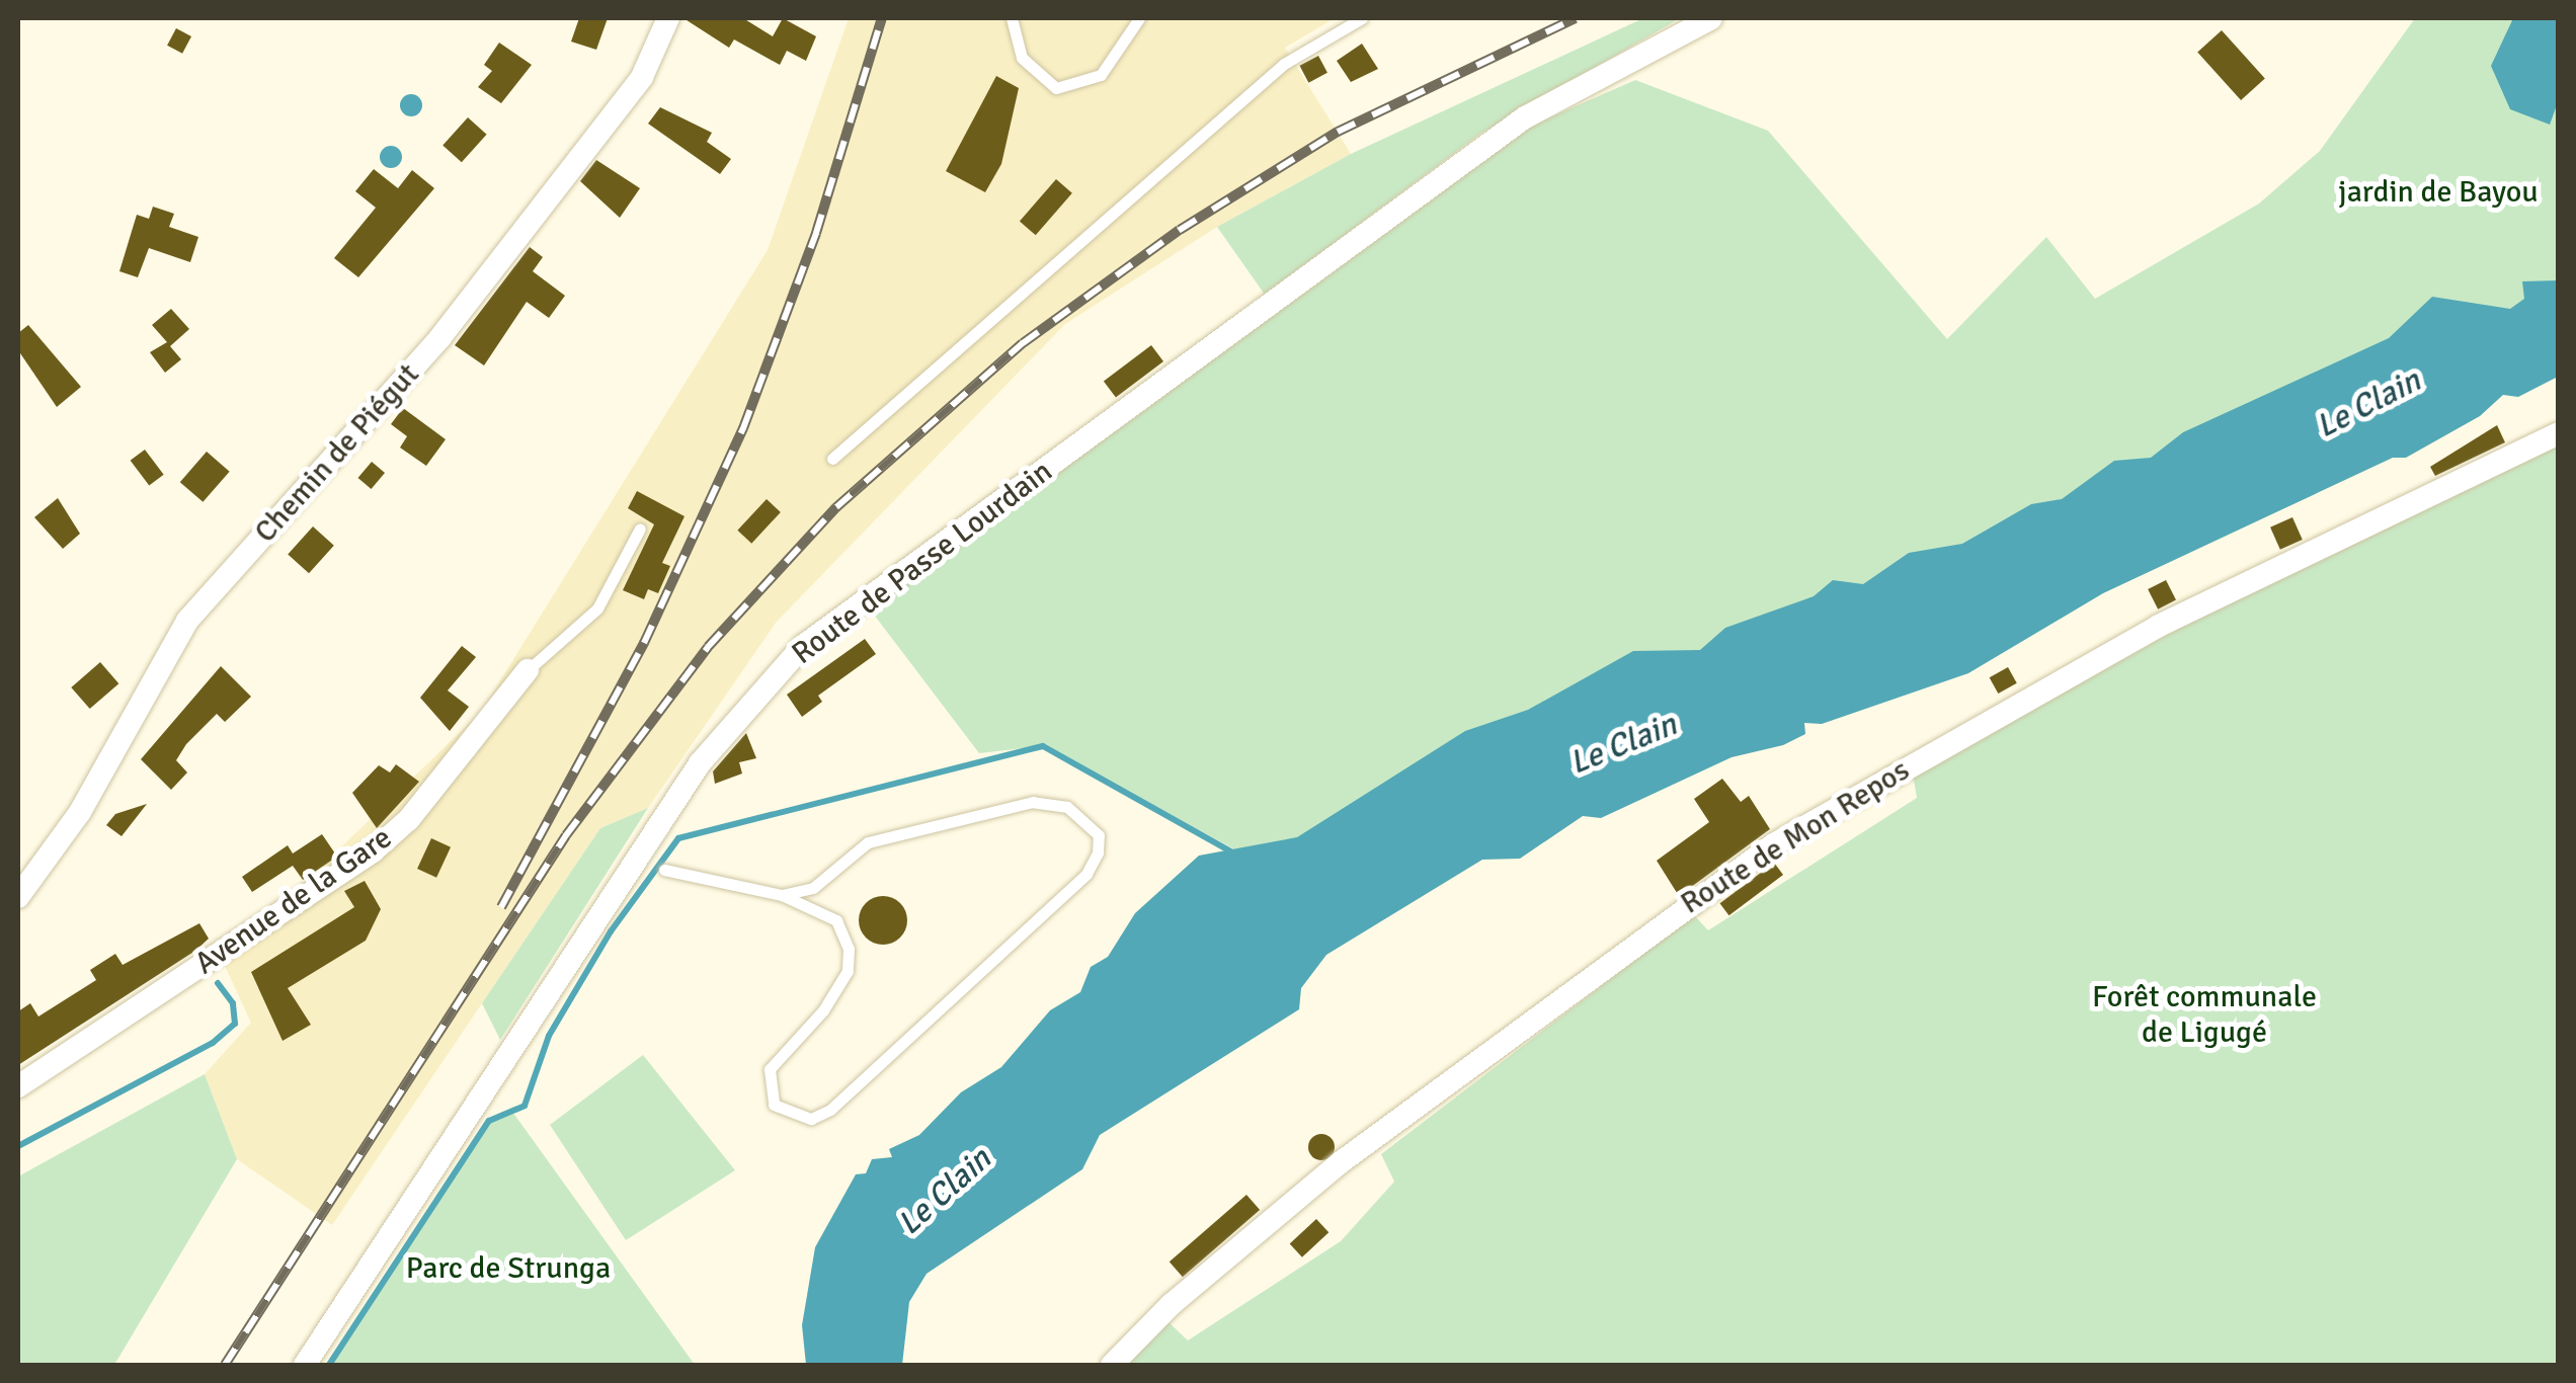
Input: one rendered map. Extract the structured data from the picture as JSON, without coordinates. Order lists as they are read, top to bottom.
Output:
{
  "streets": {
    "street": [
      "Chemin de Piégut",
      "Route de Passe Lourdain",
      "Route de Mon Repos",
      "Avenue de la Gare"
    ]
  },
  "water": ["Le Clain"],
  "parks": ["jardin de Bayou", "Forêt communale de Ligugé", "Parc de Strunga"]
}
